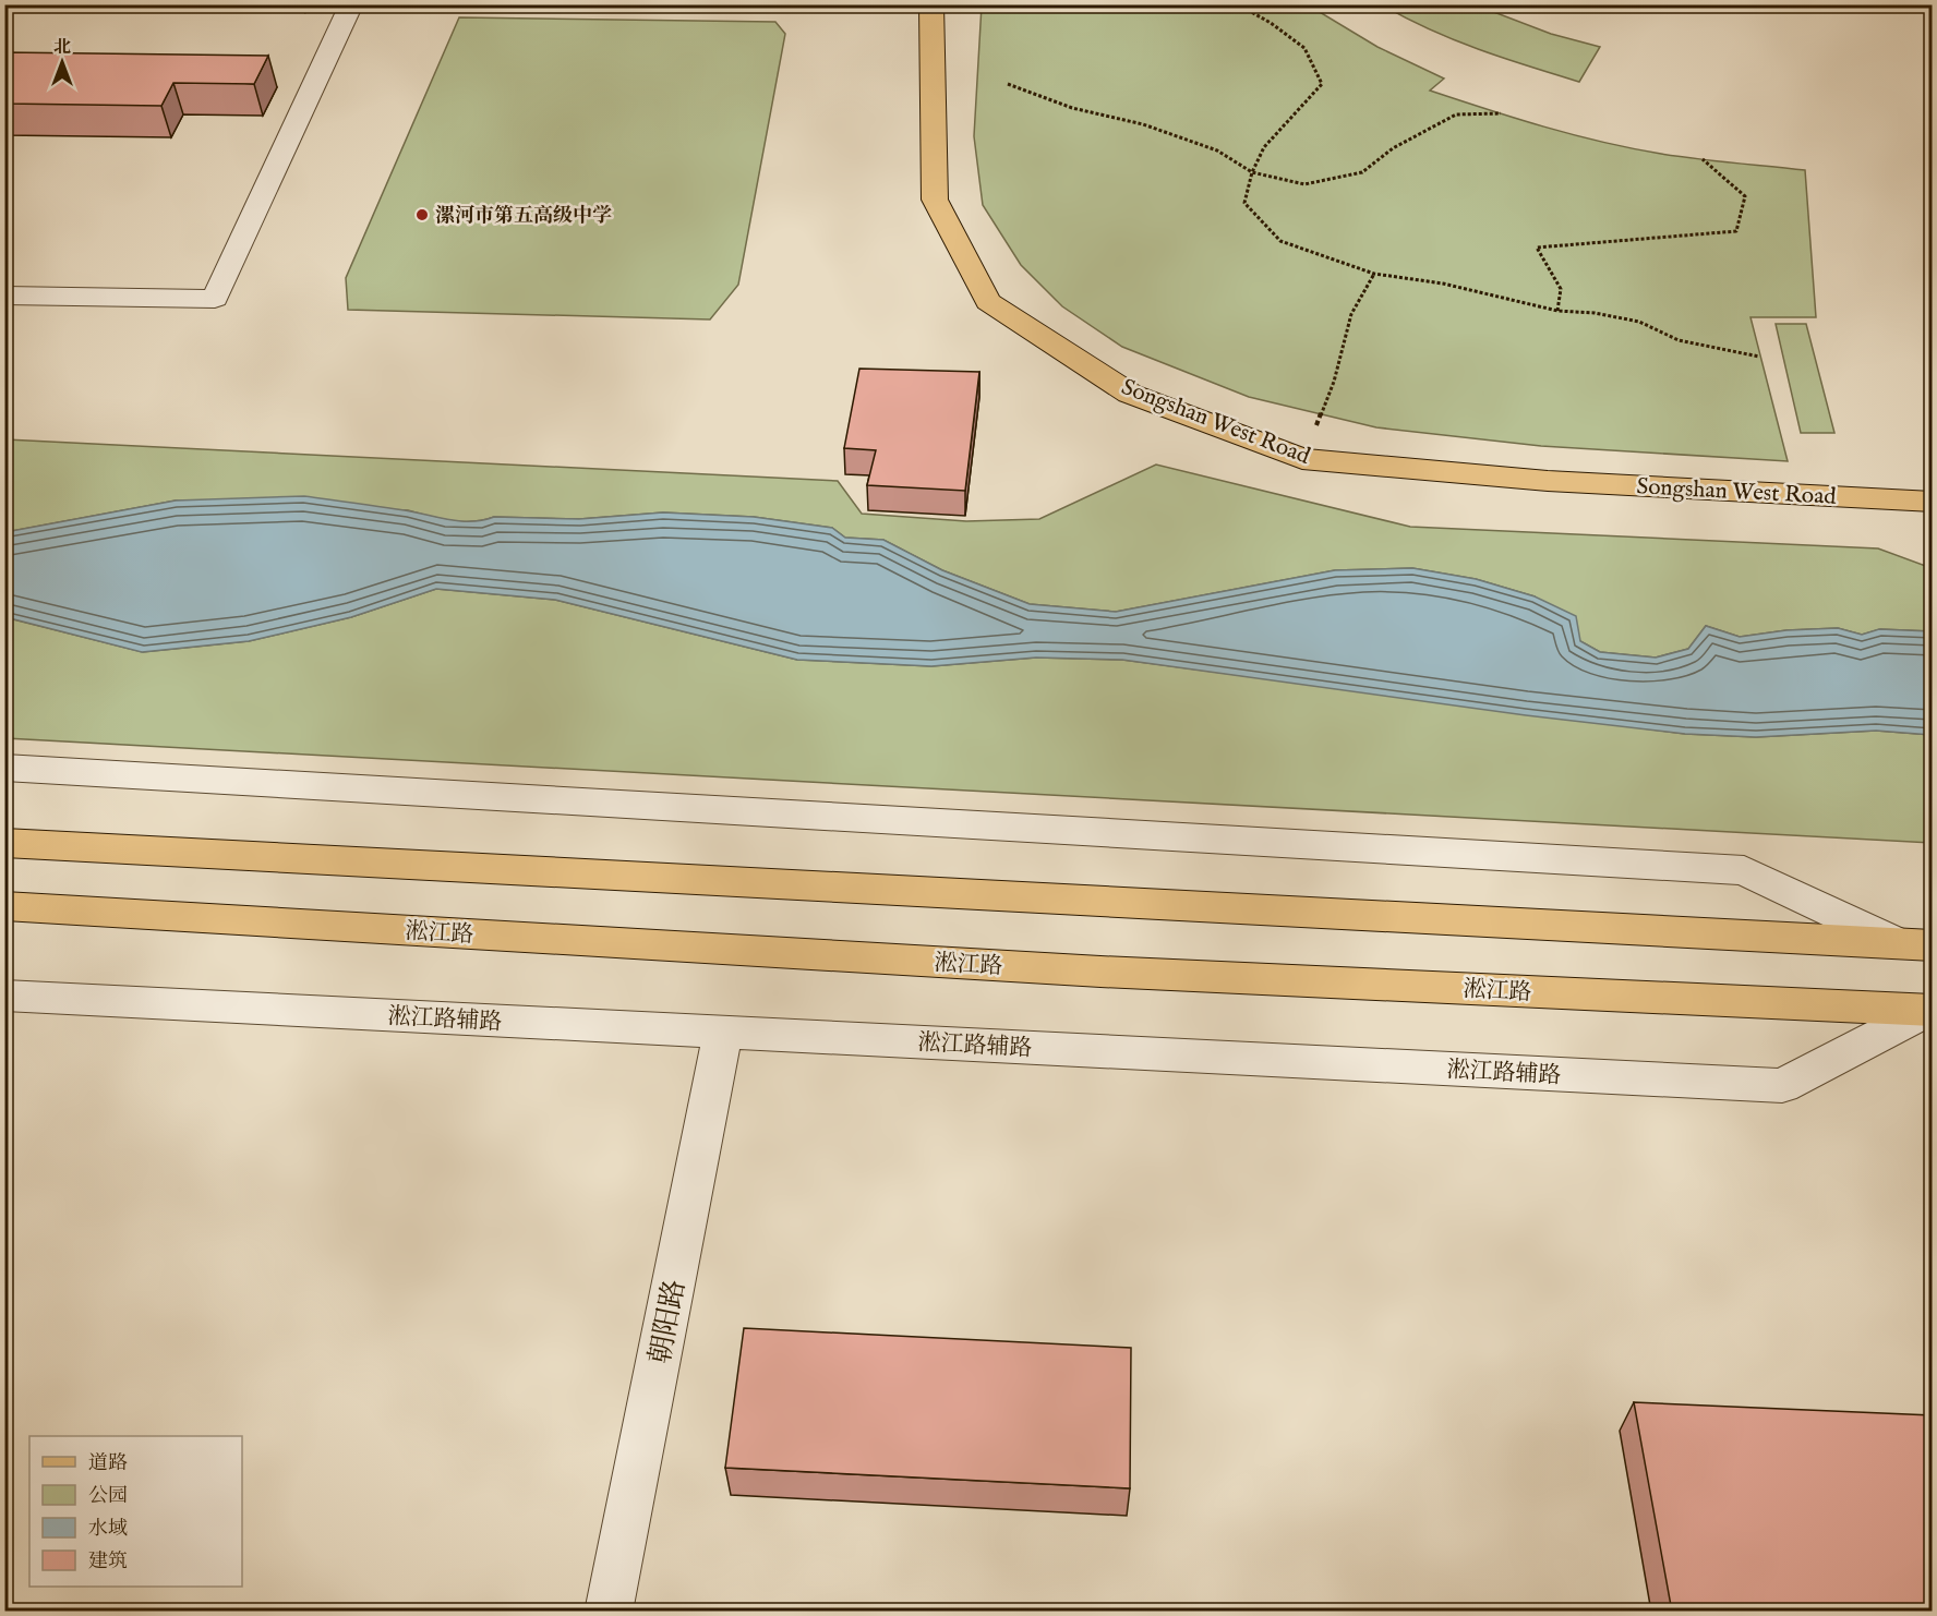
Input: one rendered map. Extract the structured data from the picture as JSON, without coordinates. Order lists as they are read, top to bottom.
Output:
{
  "streets": {
    "main road": ["Songshan West Road", "淞江路"],
    "street": ["淞江路辅路", "朝阳路"]
  },
  "crossings": [
    ["淞江路", "淞江路辅路"],
    ["淞江路辅路", "朝阳路"]
  ],
  "places": ["漯河市第五高级中学"],
  "legend": [
    "道路",
    "公园",
    "水域",
    "建筑"
  ],
  "north": "top"
}
